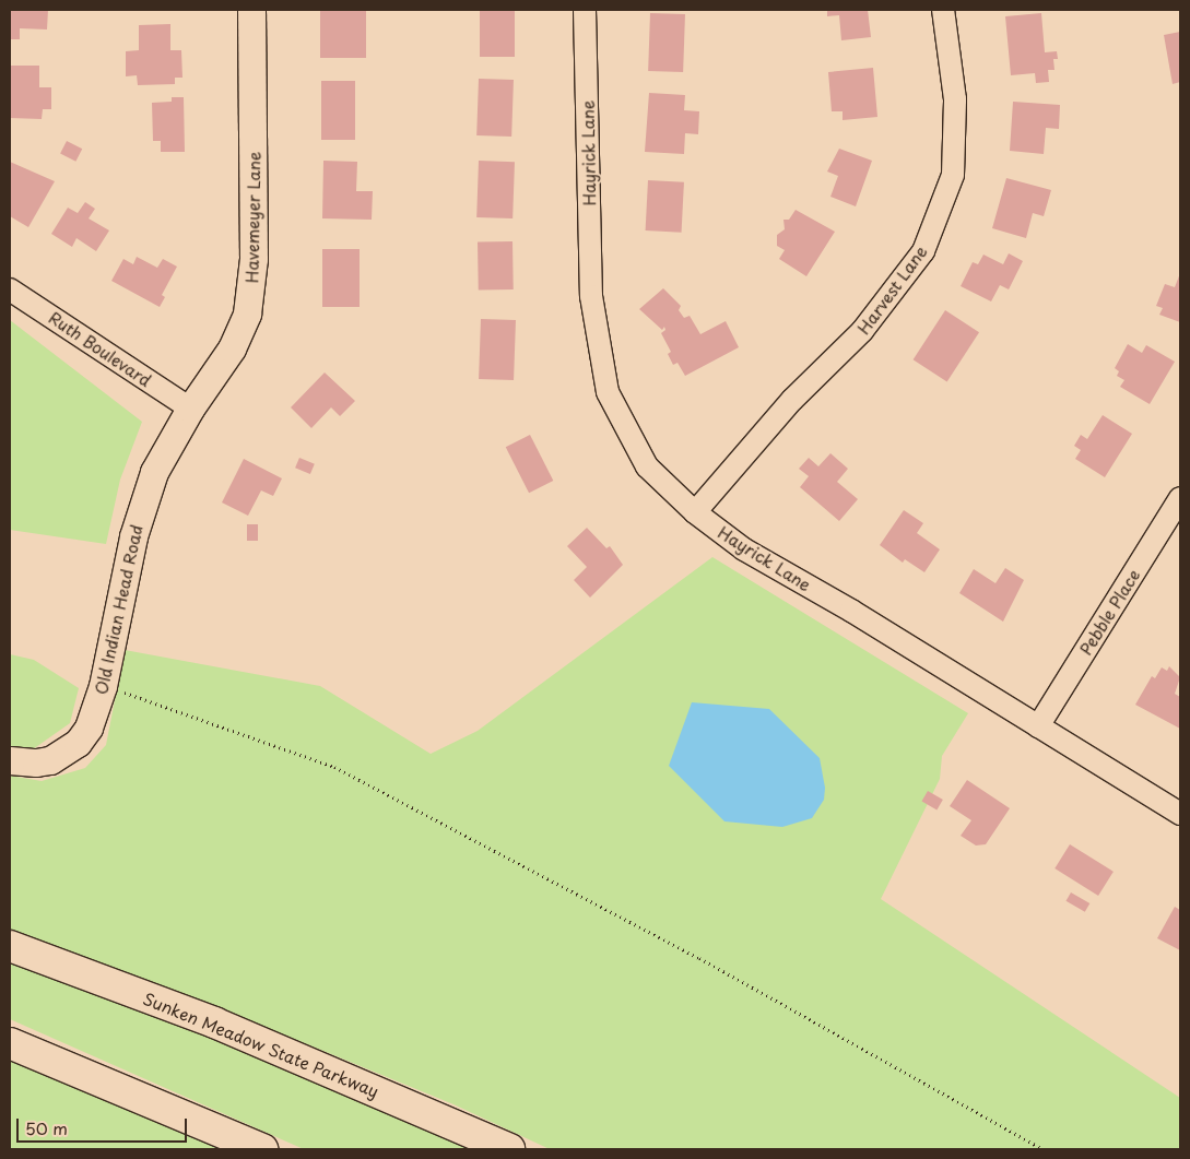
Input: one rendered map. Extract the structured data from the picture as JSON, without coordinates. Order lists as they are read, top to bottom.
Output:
{
  "streets": {
    "highway": ["Sunken Meadow State Parkway"],
    "street": [
      "Hayrick Lane",
      "Havemeyer Lane",
      "Harvest Lane",
      "Ruth Boulevard",
      "Old Indian Head Road",
      "Pebble Place"
    ]
  },
  "crossings": [
    ["Hayrick Lane", "Harvest Lane"],
    ["Hayrick Lane", "Pebble Place"],
    ["Havemeyer Lane", "Ruth Boulevard"],
    ["Havemeyer Lane", "Old Indian Head Road"],
    ["Ruth Boulevard", "Old Indian Head Road"]
  ],
  "scale_bar": "50 m"
}
